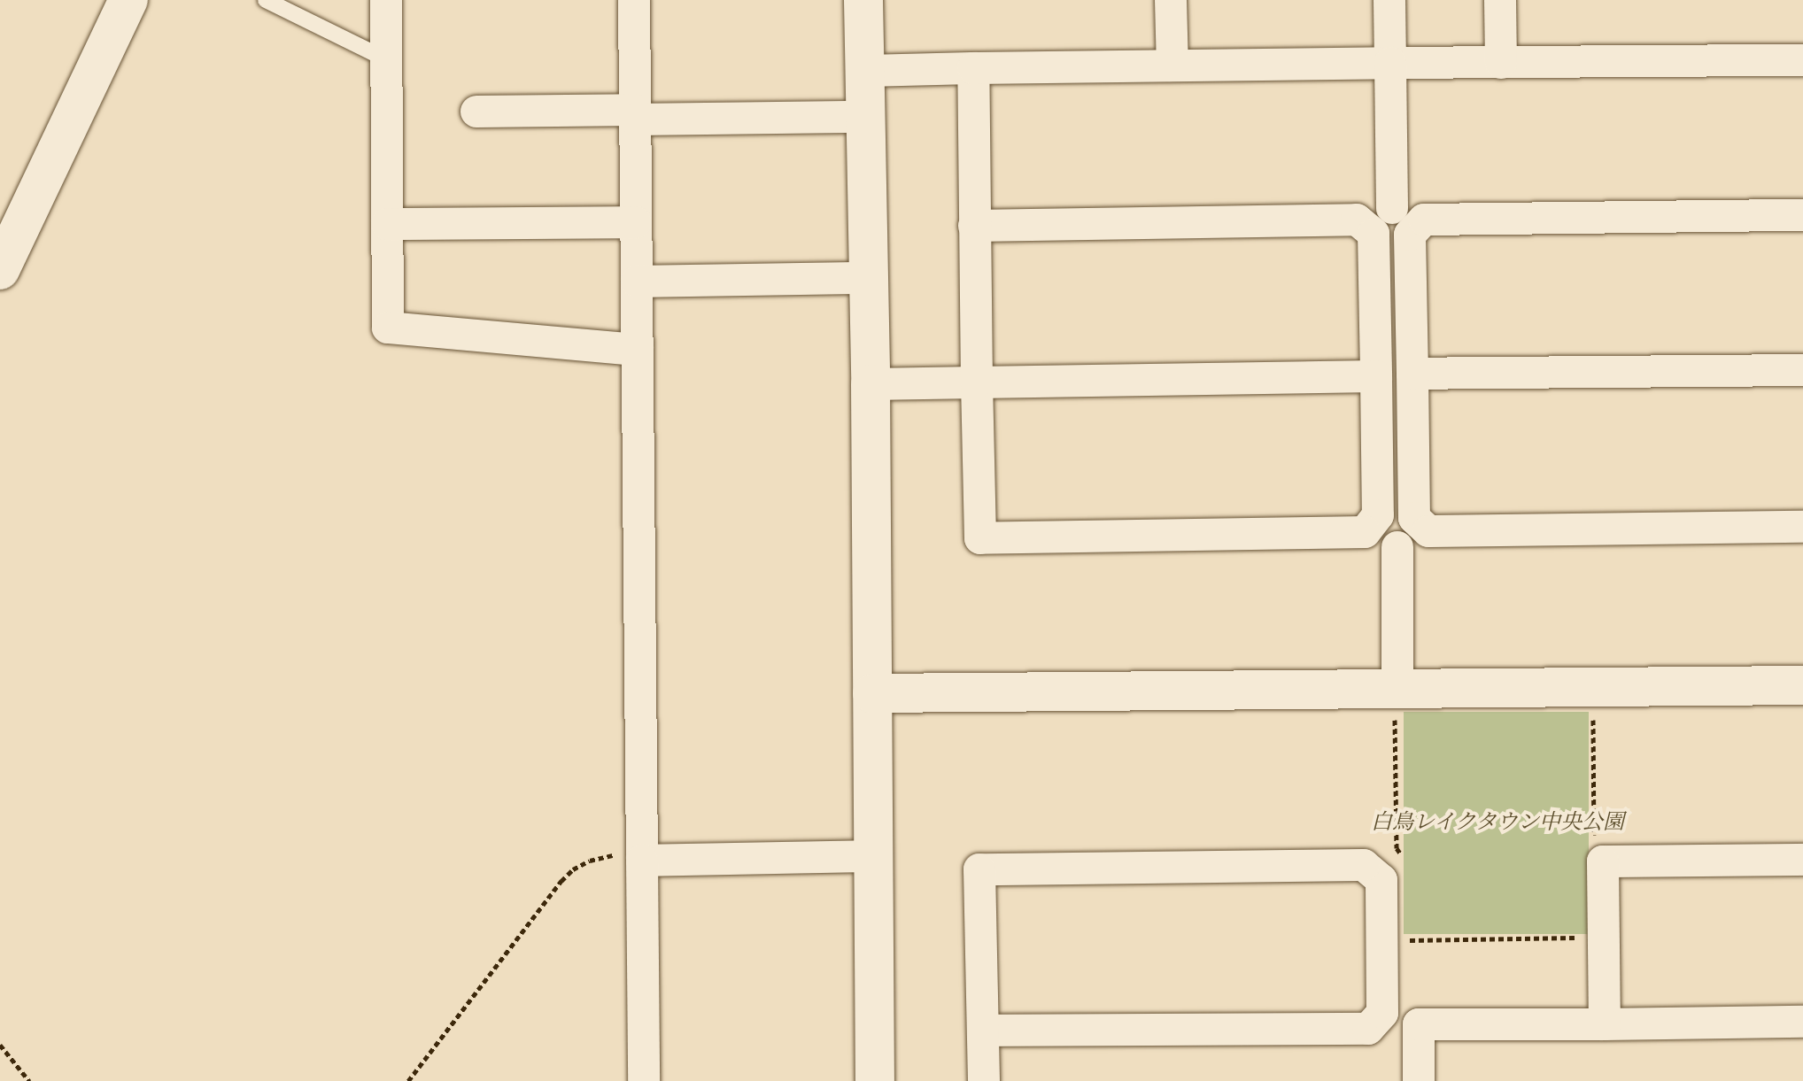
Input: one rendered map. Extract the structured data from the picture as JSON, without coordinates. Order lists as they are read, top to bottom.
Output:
{
  "parks": ["白鳥レイクタウン中央公園"]
}
